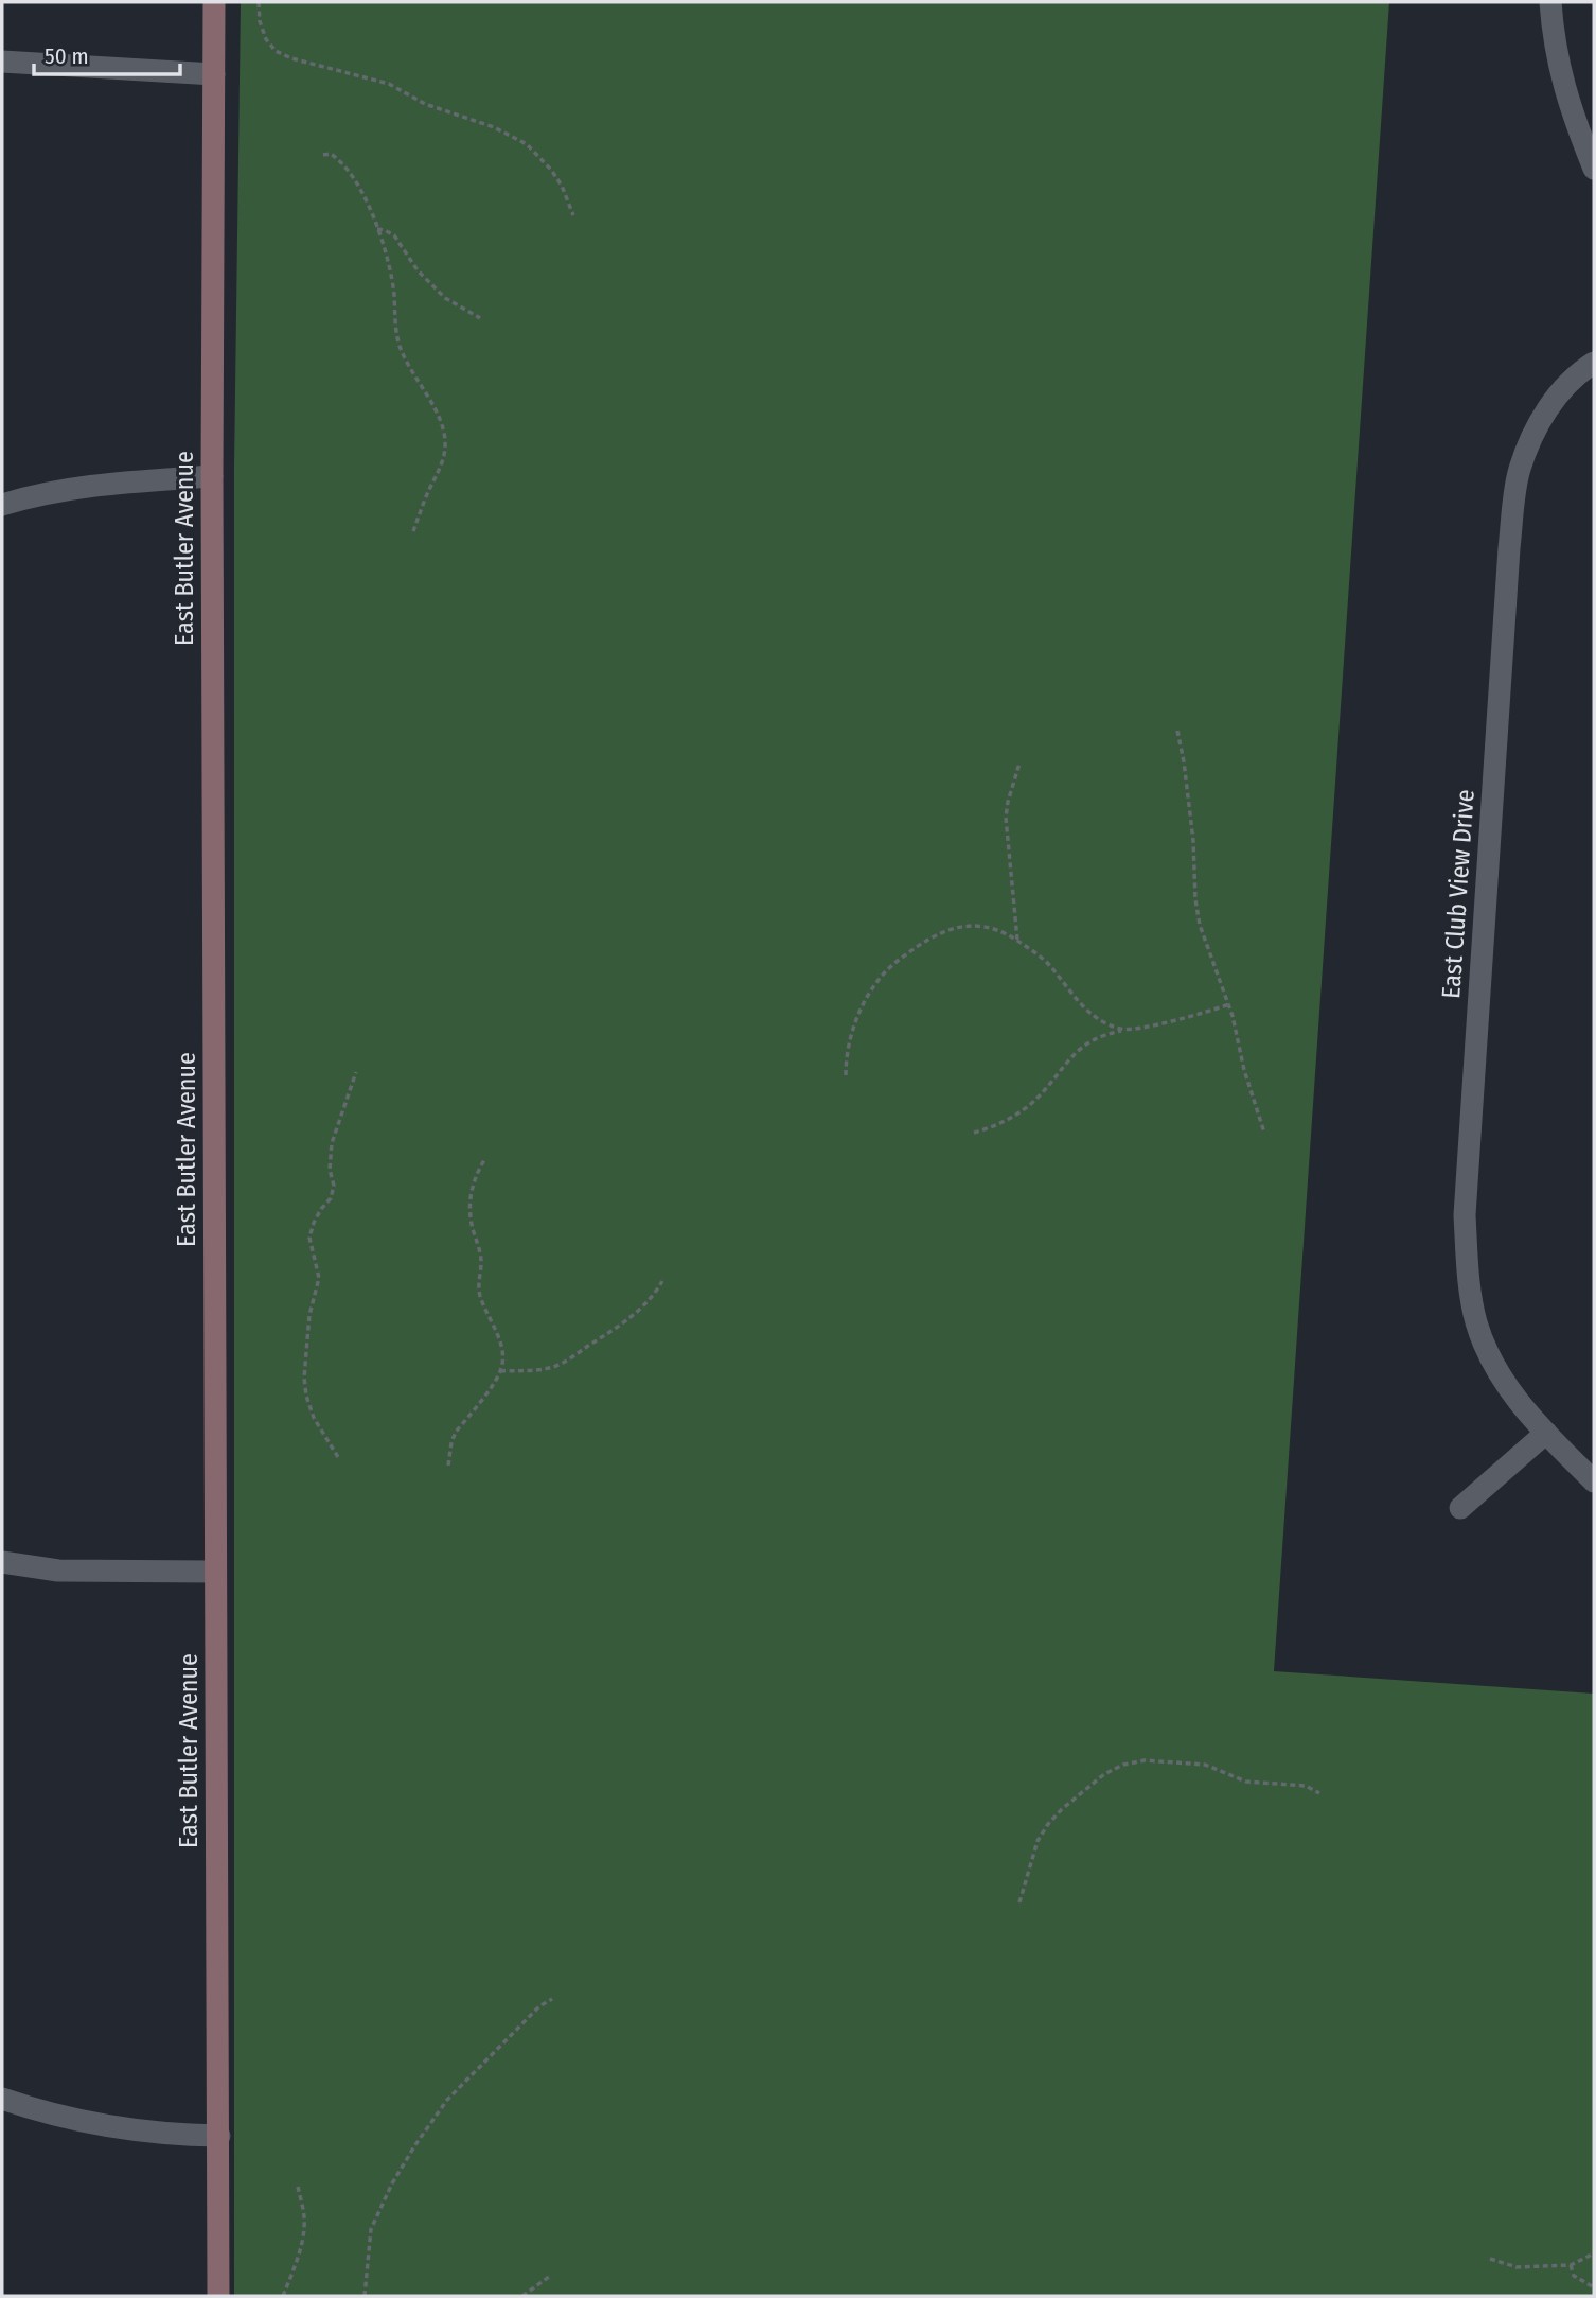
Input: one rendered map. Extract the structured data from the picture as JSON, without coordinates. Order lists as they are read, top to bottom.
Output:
{
  "streets": {
    "street": ["East Butler Avenue", "East Club View Drive"]
  },
  "scale_bar": "50 m"
}
